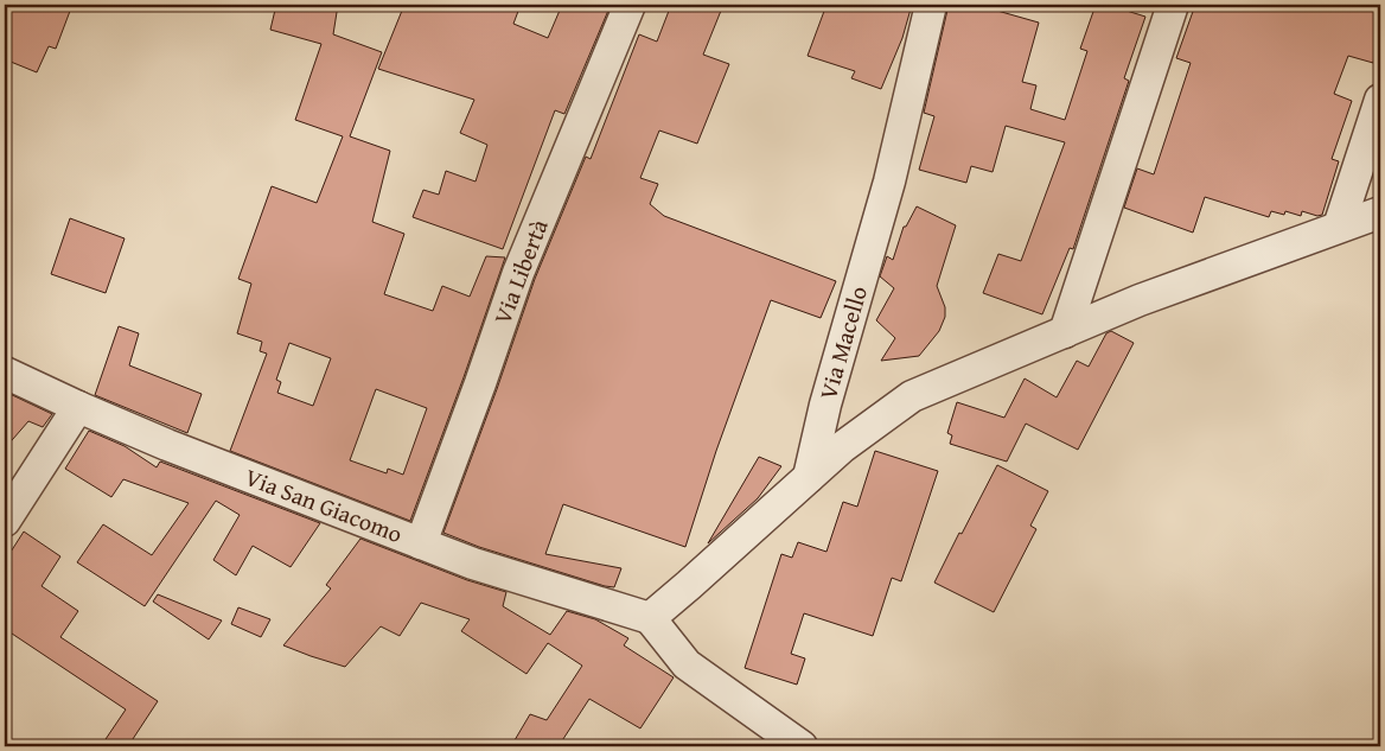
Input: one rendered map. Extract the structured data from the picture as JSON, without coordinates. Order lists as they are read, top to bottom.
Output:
{
  "streets": {
    "street": ["Via Libertà", "Via Macello", "Via San Giacomo"]
  },
  "crossings": [
    ["Via Libertà", "Via San Giacomo"]
  ]
}
